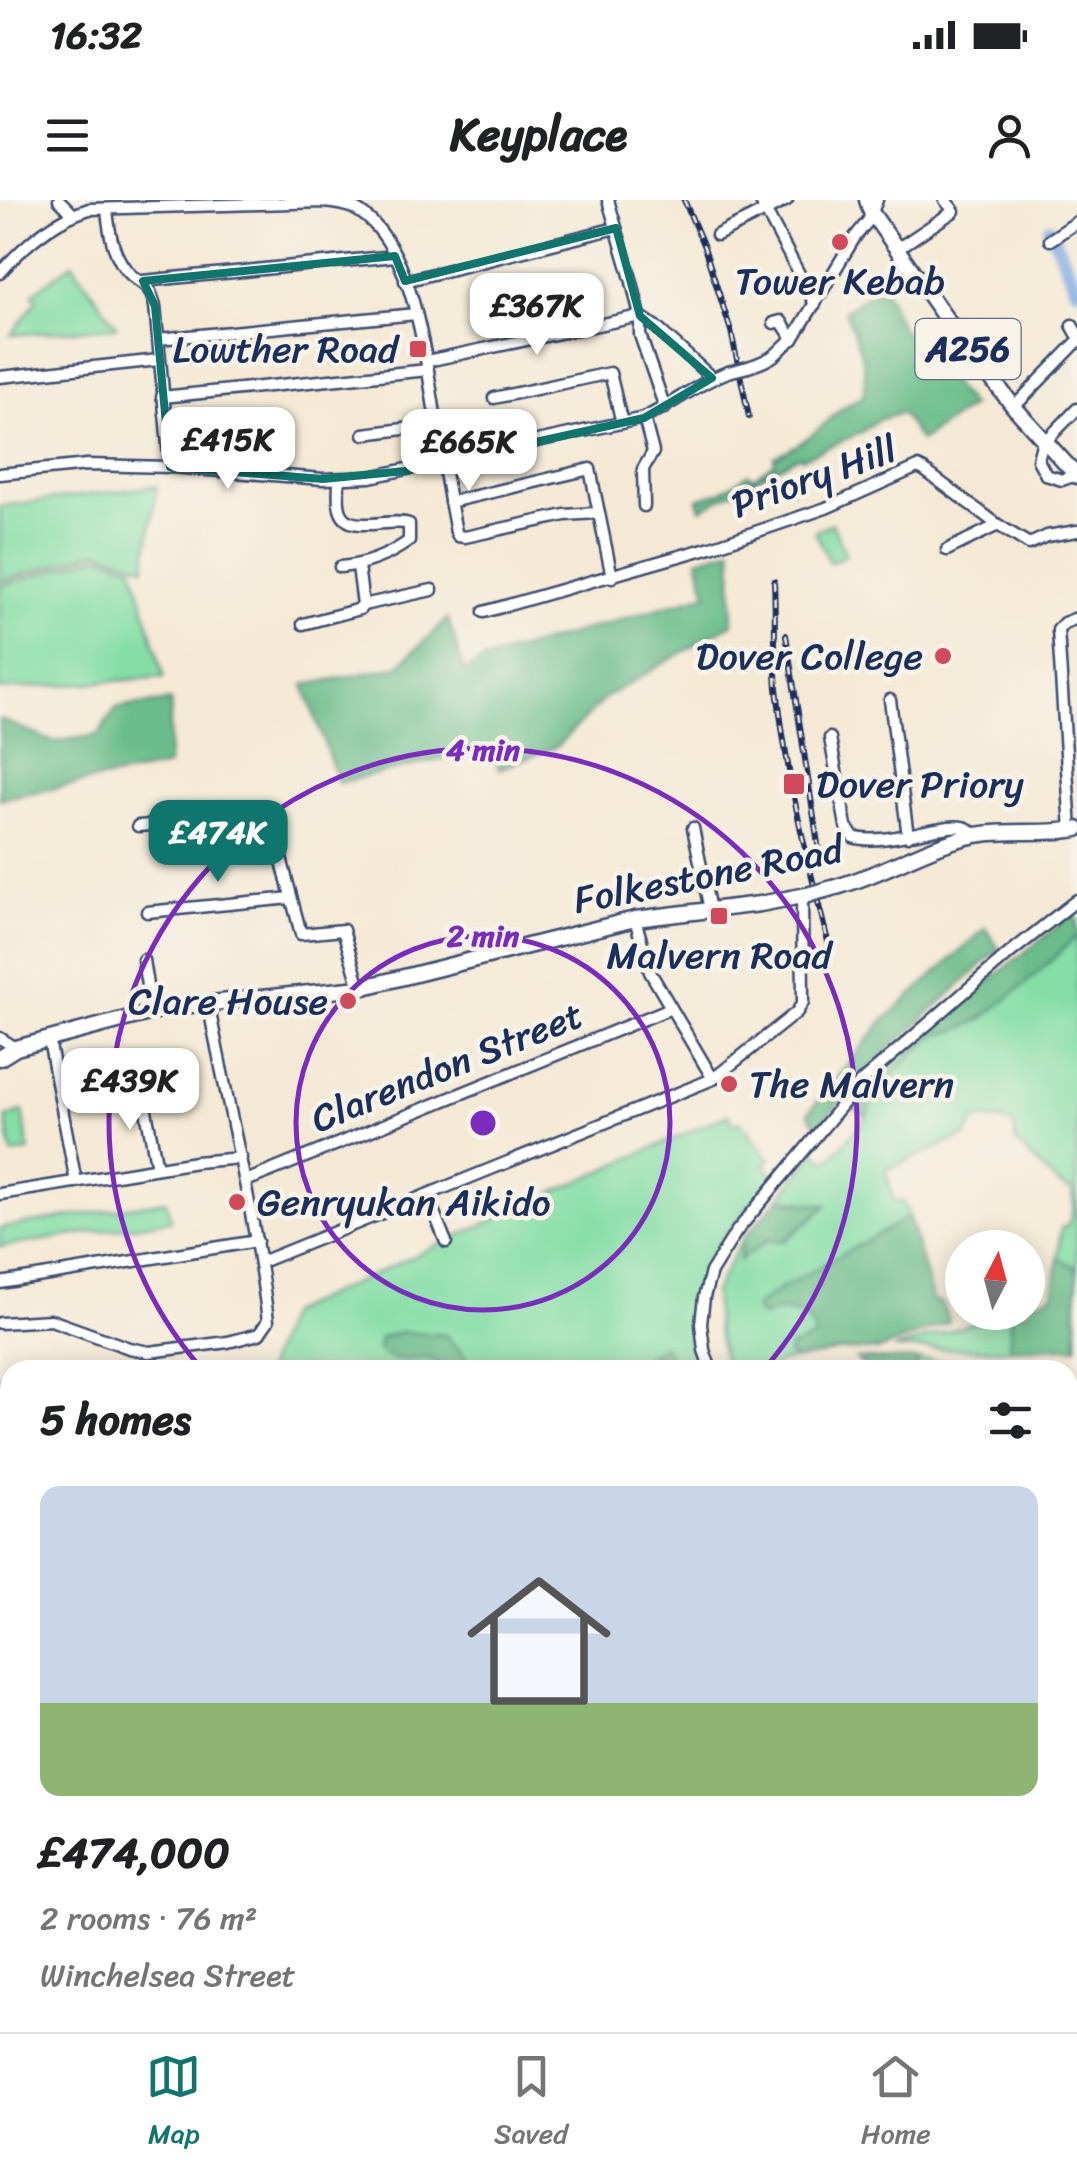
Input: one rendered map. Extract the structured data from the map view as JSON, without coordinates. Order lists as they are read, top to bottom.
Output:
{
  "streets": {
    "main road": ["A256", "Folkestone Road"],
    "street": ["Priory Hill", "Clarendon Street"]
  },
  "places": {
    "other": [
      "Tower Kebab",
      "Dover College",
      "Clare House",
      "The Malvern",
      "Genryukan Aikido"
    ],
    "transit": ["Lowther Road", "Dover Priory", "Malvern Road"]
  },
  "north": "top",
  "page": {
    "status": "16:32",
    "header": "Keyplace",
    "price": [
      "£367K",
      "£415K",
      "£665K",
      "£474K",
      "£439K"
    ],
    "heading": "5 homes",
    "list": [
      {
        "name": "£474,000",
        "note": "2 rooms · 76 m² · Winchelsea Street"
      }
    ],
    "tabs": ["Map", "Saved", "Home"]
  },
  "rings": ["4 min", "2 min"]
}
